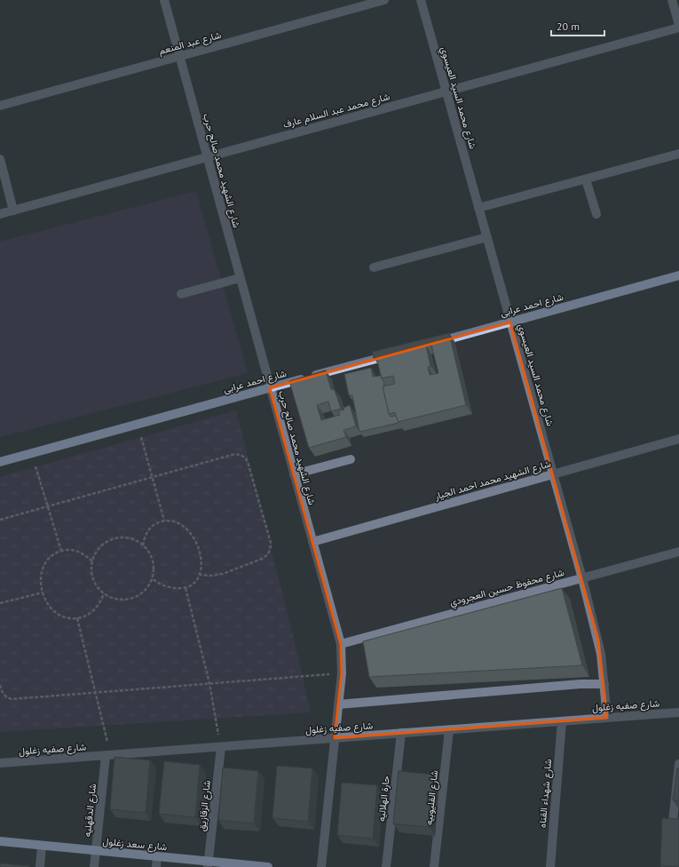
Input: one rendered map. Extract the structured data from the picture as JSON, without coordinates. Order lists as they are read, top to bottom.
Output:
{
  "streets": {
    "main road": ["شارع احمد عرابى", "شارع سعد زغلول"],
    "street": [
      "شارع عبد المنعم",
      "شارع محمد السيد العيسوي",
      "شارع محمد عبد السلام عارف",
      "شارع الشهيد محمد صالح حرب",
      "شارع الشهيد محمد احمد الجيار",
      "شارع محفوظ حسين العجرودي",
      "شارع صفيه زغلول",
      "شارع شهداء القناه",
      "شارع القليوبيه",
      "حارة الهلاليه",
      "شارع الزقازيق",
      "شارع الدقهليه"
    ]
  },
  "crossings": [
    ["شارع عبد المنعم", "شارع الشهيد محمد صالح حرب"],
    ["شارع محمد السيد العيسوي", "شارع محمد عبد السلام عارف"],
    ["شارع محمد السيد العيسوي", "شارع احمد عرابى"],
    ["شارع محمد السيد العيسوي", "شارع الشهيد محمد احمد الجيار"],
    ["شارع محمد السيد العيسوي", "شارع محفوظ حسين العجرودي"],
    ["شارع محمد السيد العيسوي", "شارع صفيه زغلول"],
    ["شارع محمد عبد السلام عارف", "شارع الشهيد محمد صالح حرب"],
    ["شارع الشهيد محمد صالح حرب", "شارع احمد عرابى"],
    ["شارع الشهيد محمد صالح حرب", "شارع الشهيد محمد احمد الجيار"],
    ["شارع الشهيد محمد صالح حرب", "شارع محفوظ حسين العجرودي"],
    ["شارع الشهيد محمد صالح حرب", "شارع صفيه زغلول"],
    ["شارع صفيه زغلول", "شارع شهداء القناه"],
    ["شارع صفيه زغلول", "شارع القليوبيه"],
    ["شارع صفيه زغلول", "حارة الهلاليه"],
    ["شارع صفيه زغلول", "شارع الزقازيق"],
    ["شارع صفيه زغلول", "شارع الدقهليه"],
    ["شارع الزقازيق", "شارع سعد زغلول"],
    ["شارع الدقهليه", "شارع سعد زغلول"]
  ],
  "scale_bar": "20 m"
}
